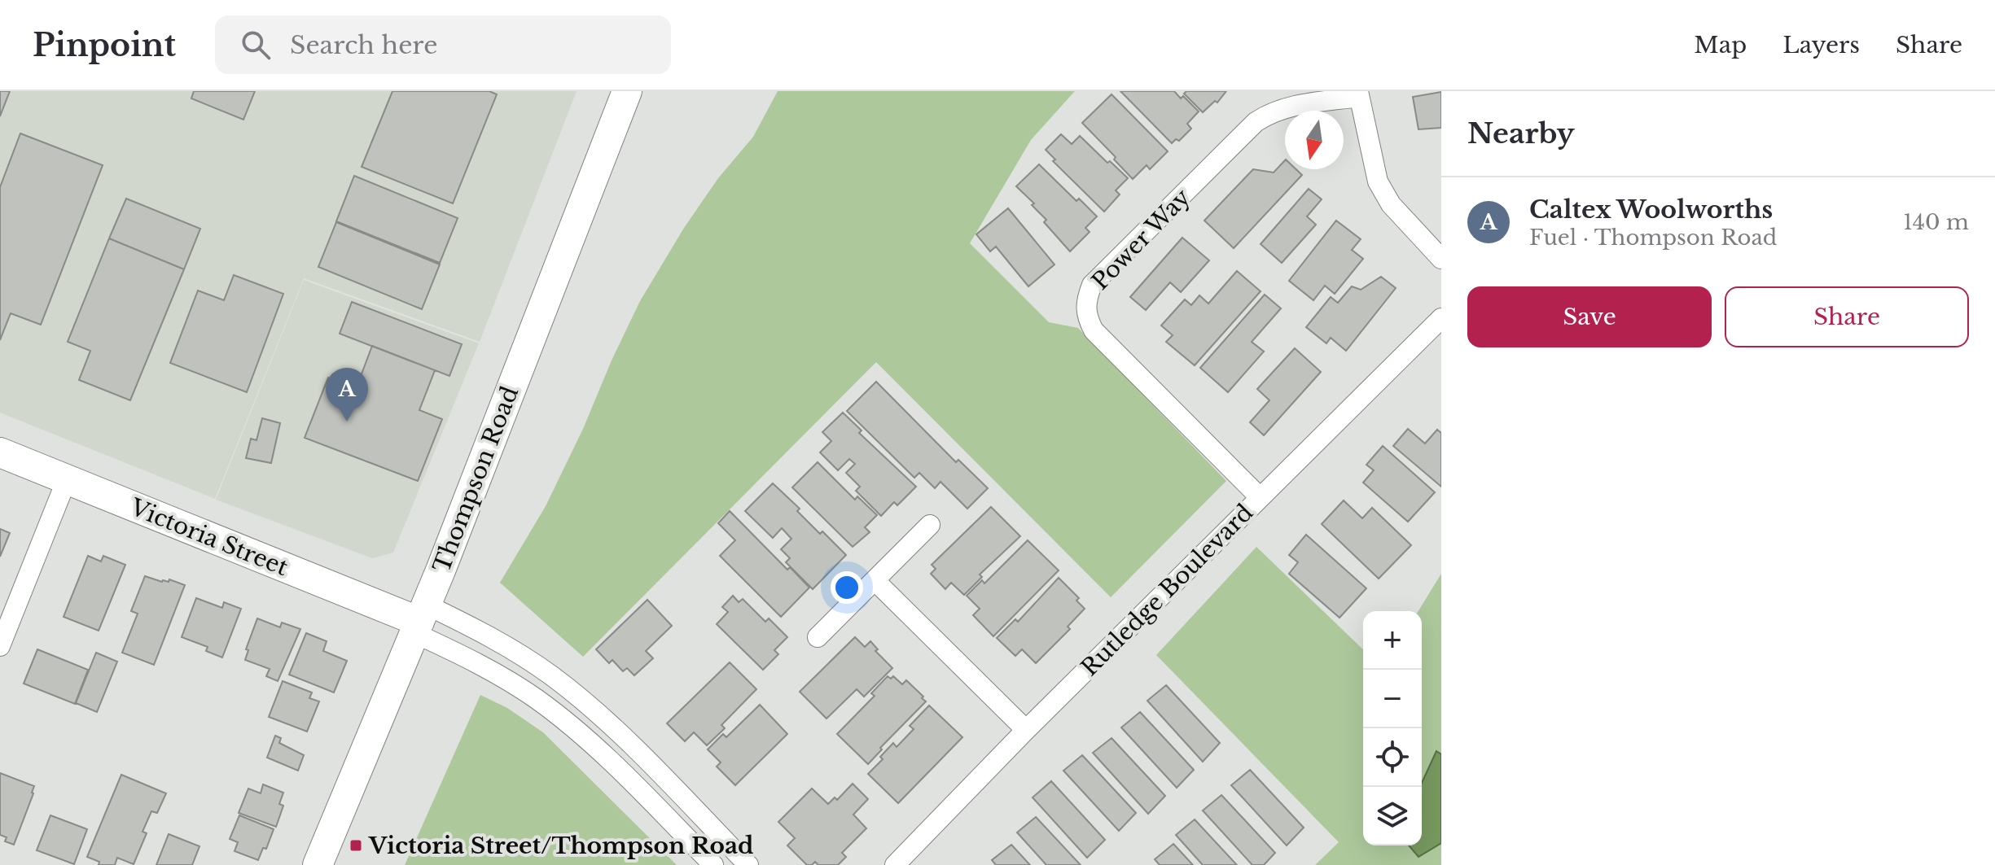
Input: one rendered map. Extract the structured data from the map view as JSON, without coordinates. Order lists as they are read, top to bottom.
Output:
{
  "streets": {
    "main road": ["Thompson Road", "Victoria Street"],
    "street": ["Power Way", "Rutledge Boulevard"]
  },
  "crossings": [
    ["Power Way", "Rutledge Boulevard"],
    ["Thompson Road", "Victoria Street"]
  ],
  "places": {
    "transit": ["Victoria Street/Thompson Road"]
  },
  "north": "bottom",
  "page": {
    "header": "Pinpoint",
    "search": "Search here",
    "nav": ["Map", "Layers", "Share"],
    "heading": "Nearby",
    "list": [
      {
        "mark": "A",
        "name": "Caltex Woolworths",
        "note": "Fuel · Thompson Road",
        "value": "140 m"
      }
    ],
    "buttons": ["Save", "Share"],
    "pins": "A",
    "map_buttons": ["+", "−"]
  }
}
